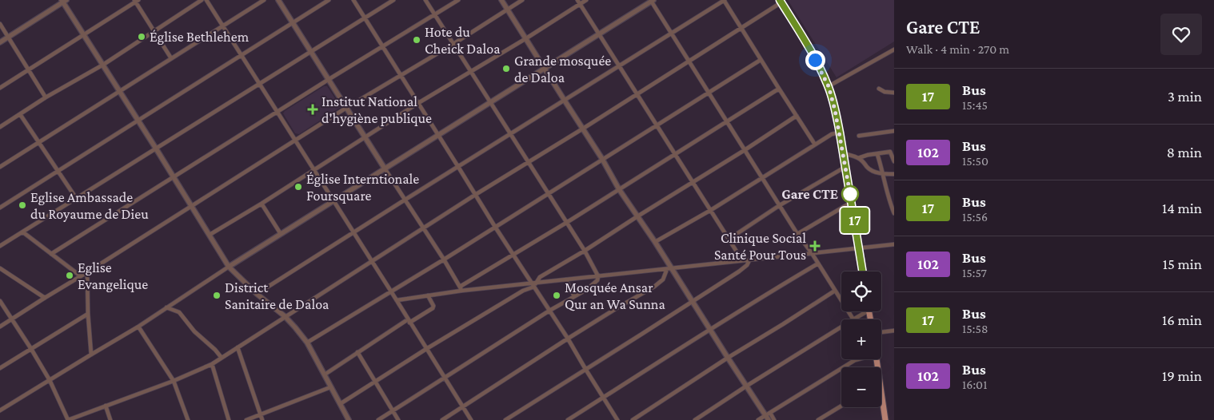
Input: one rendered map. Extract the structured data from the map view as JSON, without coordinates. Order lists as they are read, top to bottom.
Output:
{
  "places": {
    "other": [
      "Église Bethlehem",
      "Hote du Cheick Daloa",
      "Grande mosquée de Daloa",
      "Église Interntionale Foursquare",
      "Gare CTE",
      "Eglise Ambassade du Royaume de Dieu",
      "Eglise Evangelique",
      "District Sanitaire de Daloa",
      "Mosquée Ansar Qur an Wa Sunna"
    ],
    "health": ["Institut National d'hygiène publique", "Clinique Social Santé Pour Tous"]
  },
  "lines": ["bus line 17"],
  "page": {
    "on_map": "17",
    "heading": ["Gare CTE", "Walk · 4 min · 270 m"],
    "list": [
      {
        "mark": "17",
        "name": "Bus",
        "note": "15:45",
        "value": "3 min"
      },
      {
        "mark": "102",
        "name": "Bus",
        "note": "15:50",
        "value": "8 min"
      },
      {
        "mark": "17",
        "name": "Bus",
        "note": "15:56",
        "value": "14 min"
      },
      {
        "mark": "102",
        "name": "Bus",
        "note": "15:57",
        "value": "15 min"
      },
      {
        "mark": "17",
        "name": "Bus",
        "note": "15:58",
        "value": "16 min"
      },
      {
        "mark": "102",
        "name": "Bus",
        "note": "16:01",
        "value": "19 min"
      }
    ],
    "map_buttons": ["+", "−"]
  }
}
